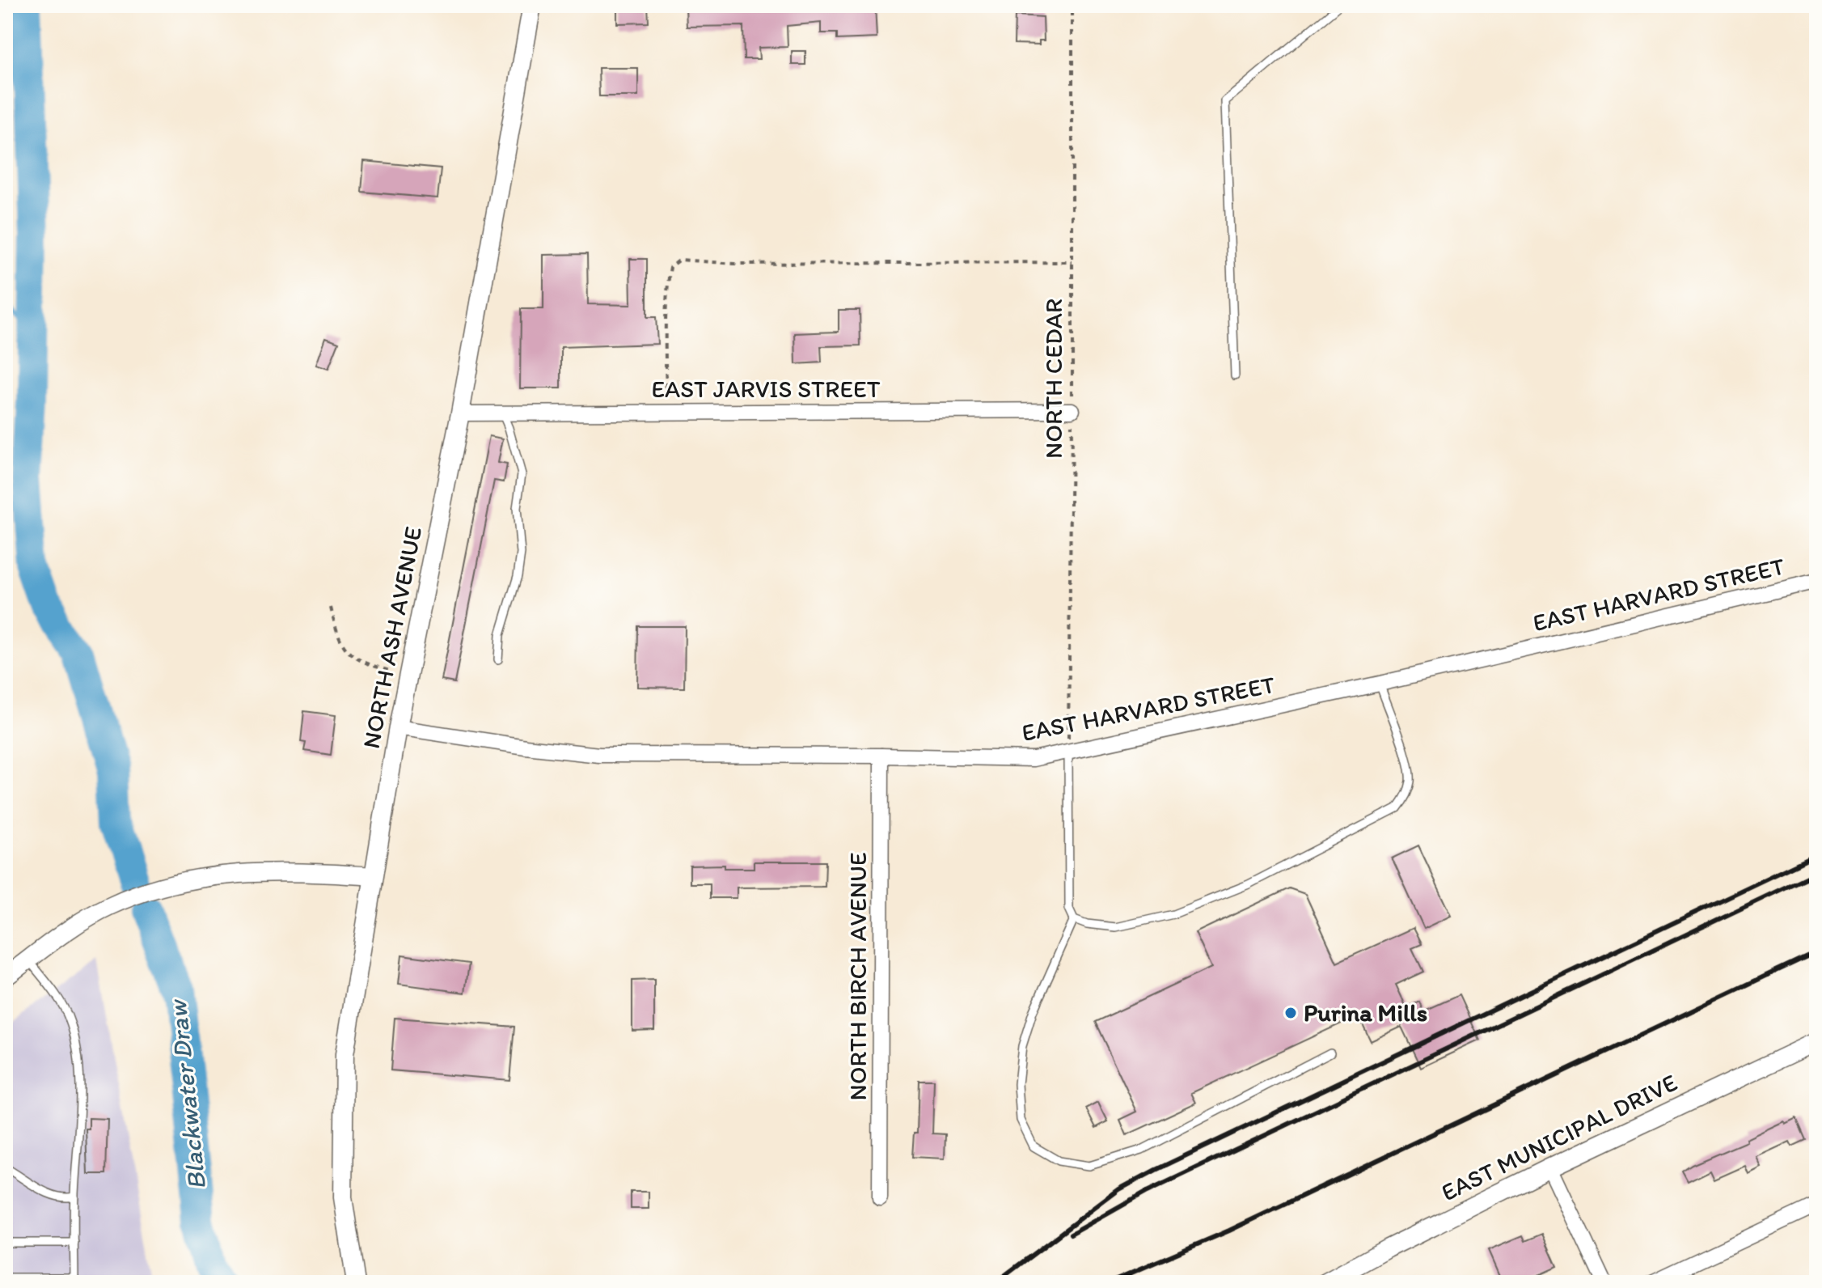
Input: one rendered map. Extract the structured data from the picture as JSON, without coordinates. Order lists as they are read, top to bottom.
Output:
{
  "streets": {
    "street": [
      "EAST JARVIS STREET",
      "EAST HARVARD STREET",
      "NORTH ASH AVENUE",
      "NORTH BIRCH AVENUE",
      "EAST MUNICIPAL DRIVE"
    ],
    "path": ["NORTH CEDAR"]
  },
  "crossings": [
    ["NORTH CEDAR", "EAST JARVIS STREET"],
    ["NORTH CEDAR", "EAST HARVARD STREET"],
    ["EAST JARVIS STREET", "NORTH ASH AVENUE"],
    ["EAST HARVARD STREET", "NORTH ASH AVENUE"],
    ["EAST HARVARD STREET", "NORTH BIRCH AVENUE"]
  ],
  "water": ["Blackwater Draw"],
  "places": ["Purina Mills"]
}
